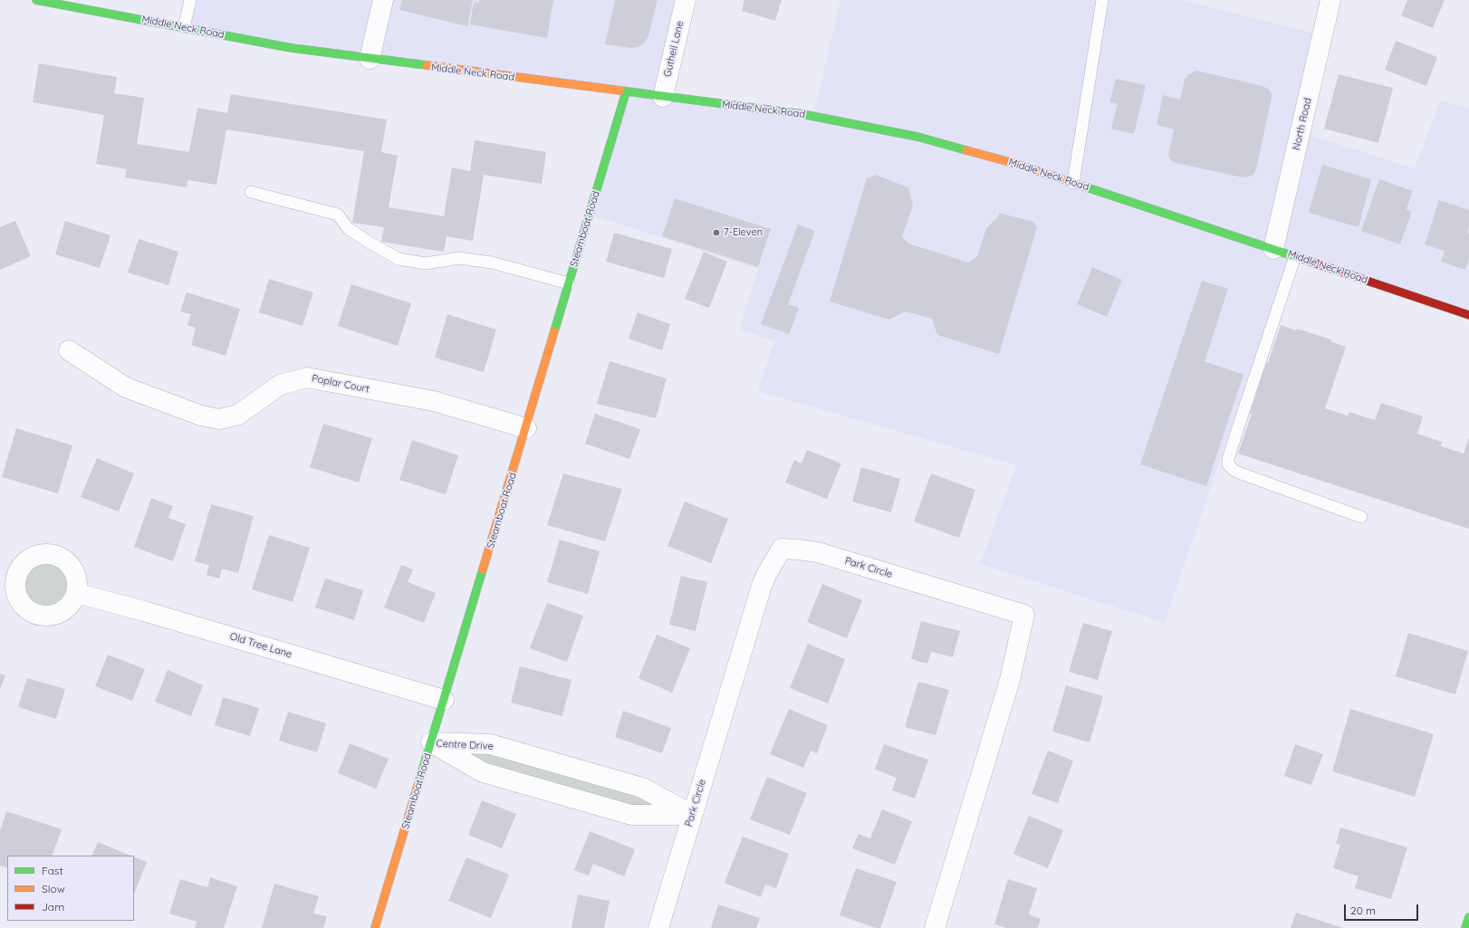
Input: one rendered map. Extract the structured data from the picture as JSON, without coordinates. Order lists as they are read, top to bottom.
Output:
{
  "streets": {
    "main road": ["Middle Neck Road", "Steamboat Road"],
    "street": [
      "Gutheil Lane",
      "North Road",
      "Poplar Court",
      "Park Circle",
      "Old Tree Lane",
      "Centre Drive"
    ]
  },
  "crossings": [
    ["Middle Neck Road", "Gutheil Lane"],
    ["Middle Neck Road", "North Road"],
    ["Middle Neck Road", "Steamboat Road"],
    ["Steamboat Road", "Poplar Court"],
    ["Steamboat Road", "Old Tree Lane"],
    ["Steamboat Road", "Centre Drive"],
    ["Park Circle", "Centre Drive"]
  ],
  "places": ["7-Eleven"],
  "legend": ["Fast", "Slow", "Jam"],
  "scale_bar": "20 m"
}
